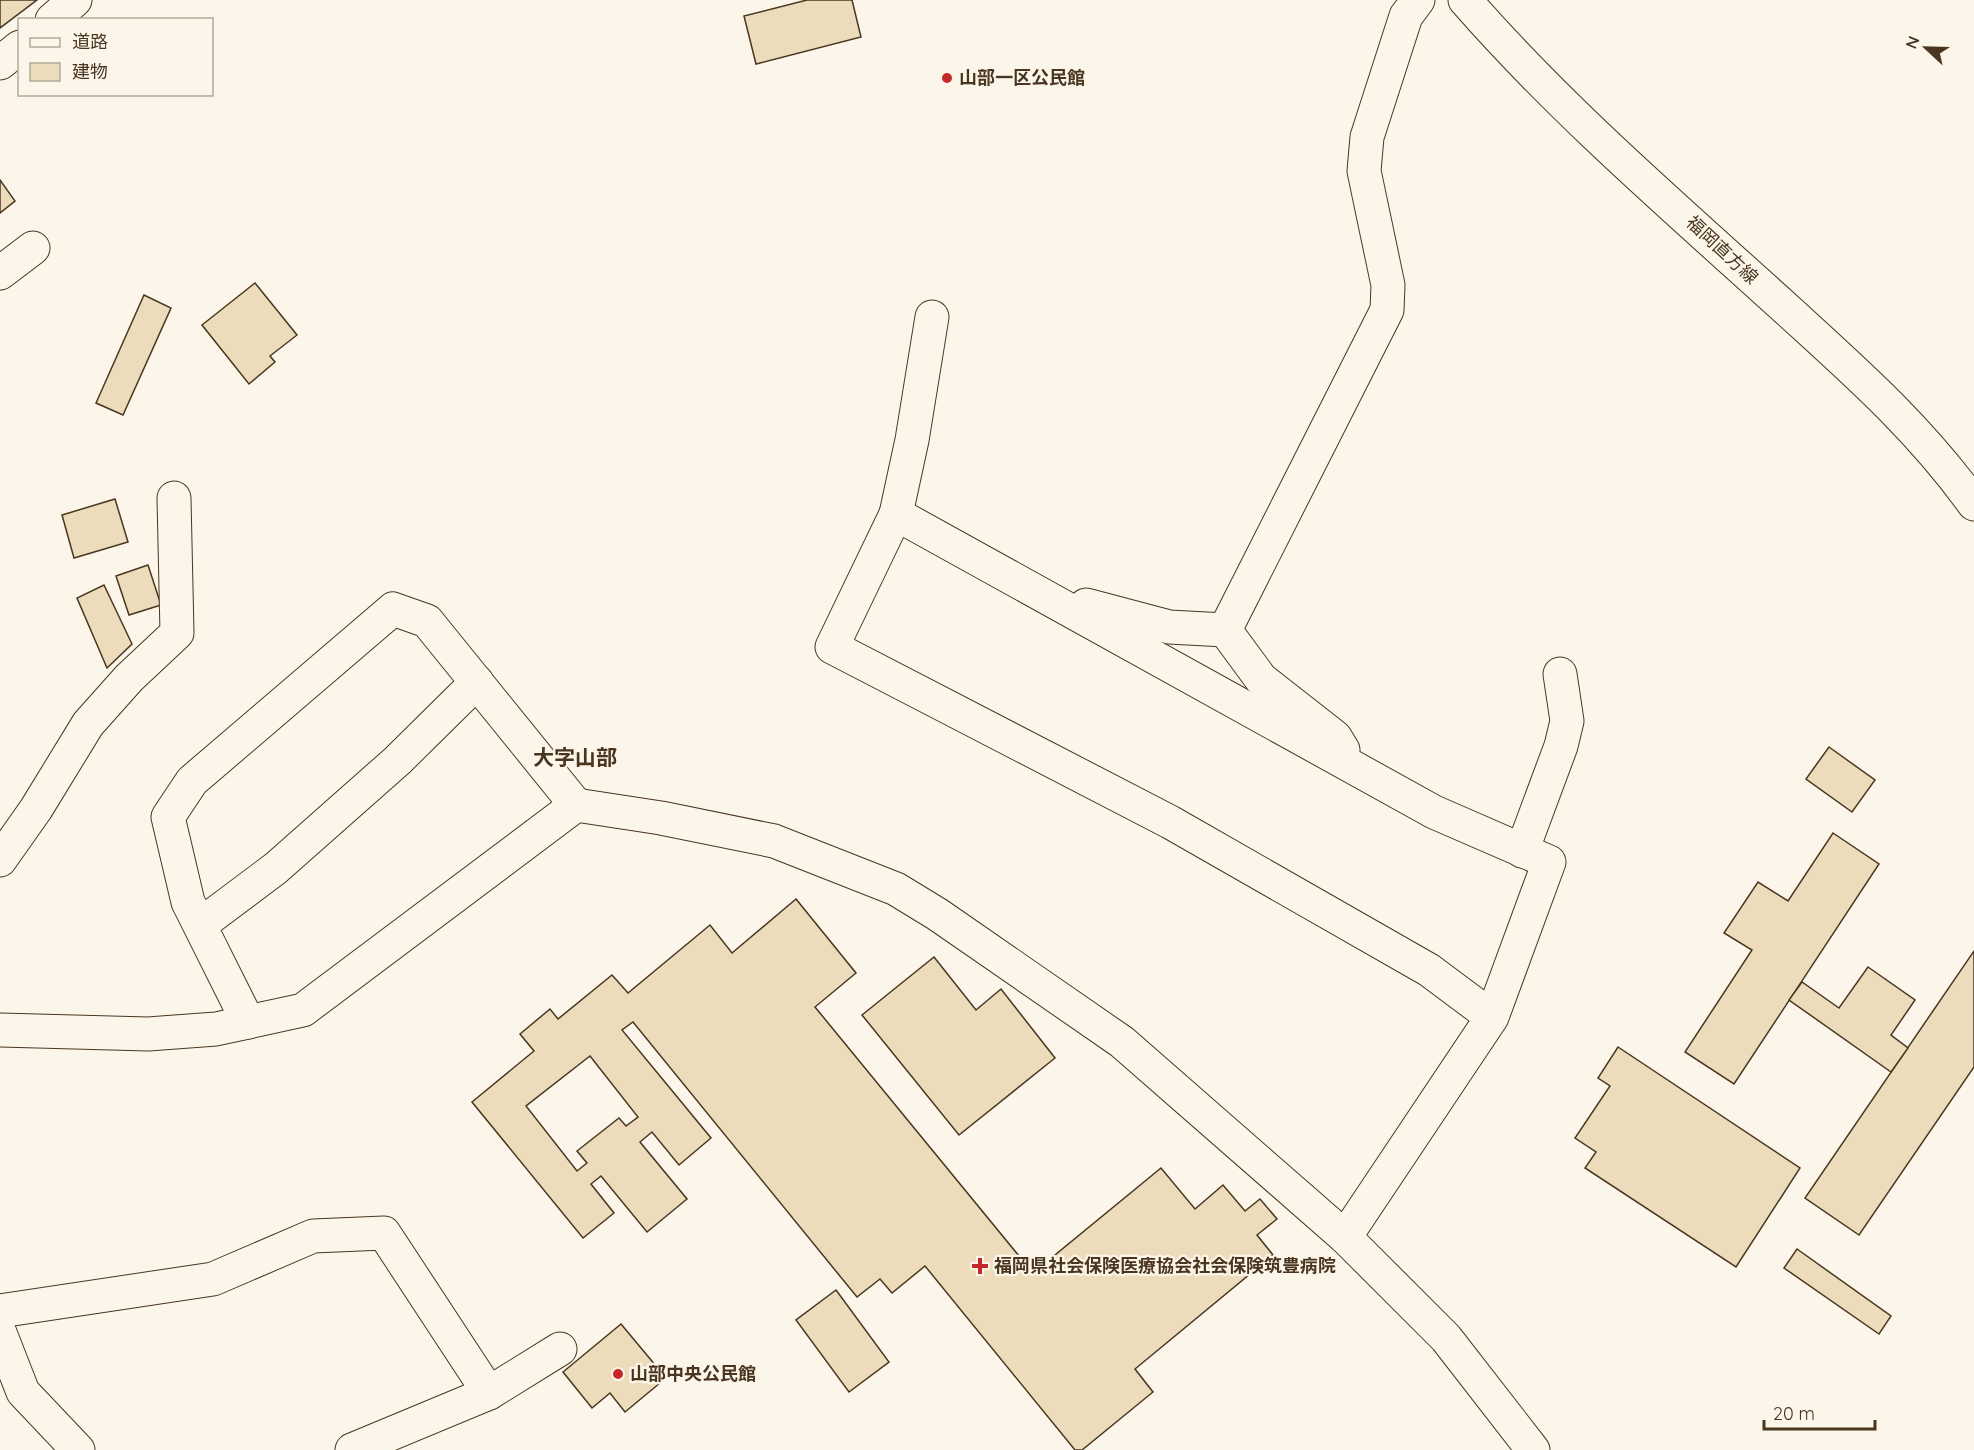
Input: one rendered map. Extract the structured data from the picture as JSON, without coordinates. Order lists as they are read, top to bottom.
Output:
{
  "streets": {
    "street": ["福岡直方線"]
  },
  "districts": ["大字山部"],
  "places": {
    "other": ["山部一区公民館", "山部中央公民館"],
    "health": ["福岡県社会保険医療協会社会保険筑豊病院"]
  },
  "legend": ["道路", "建物"],
  "scale_bar": "20 m",
  "north": "left"
}
